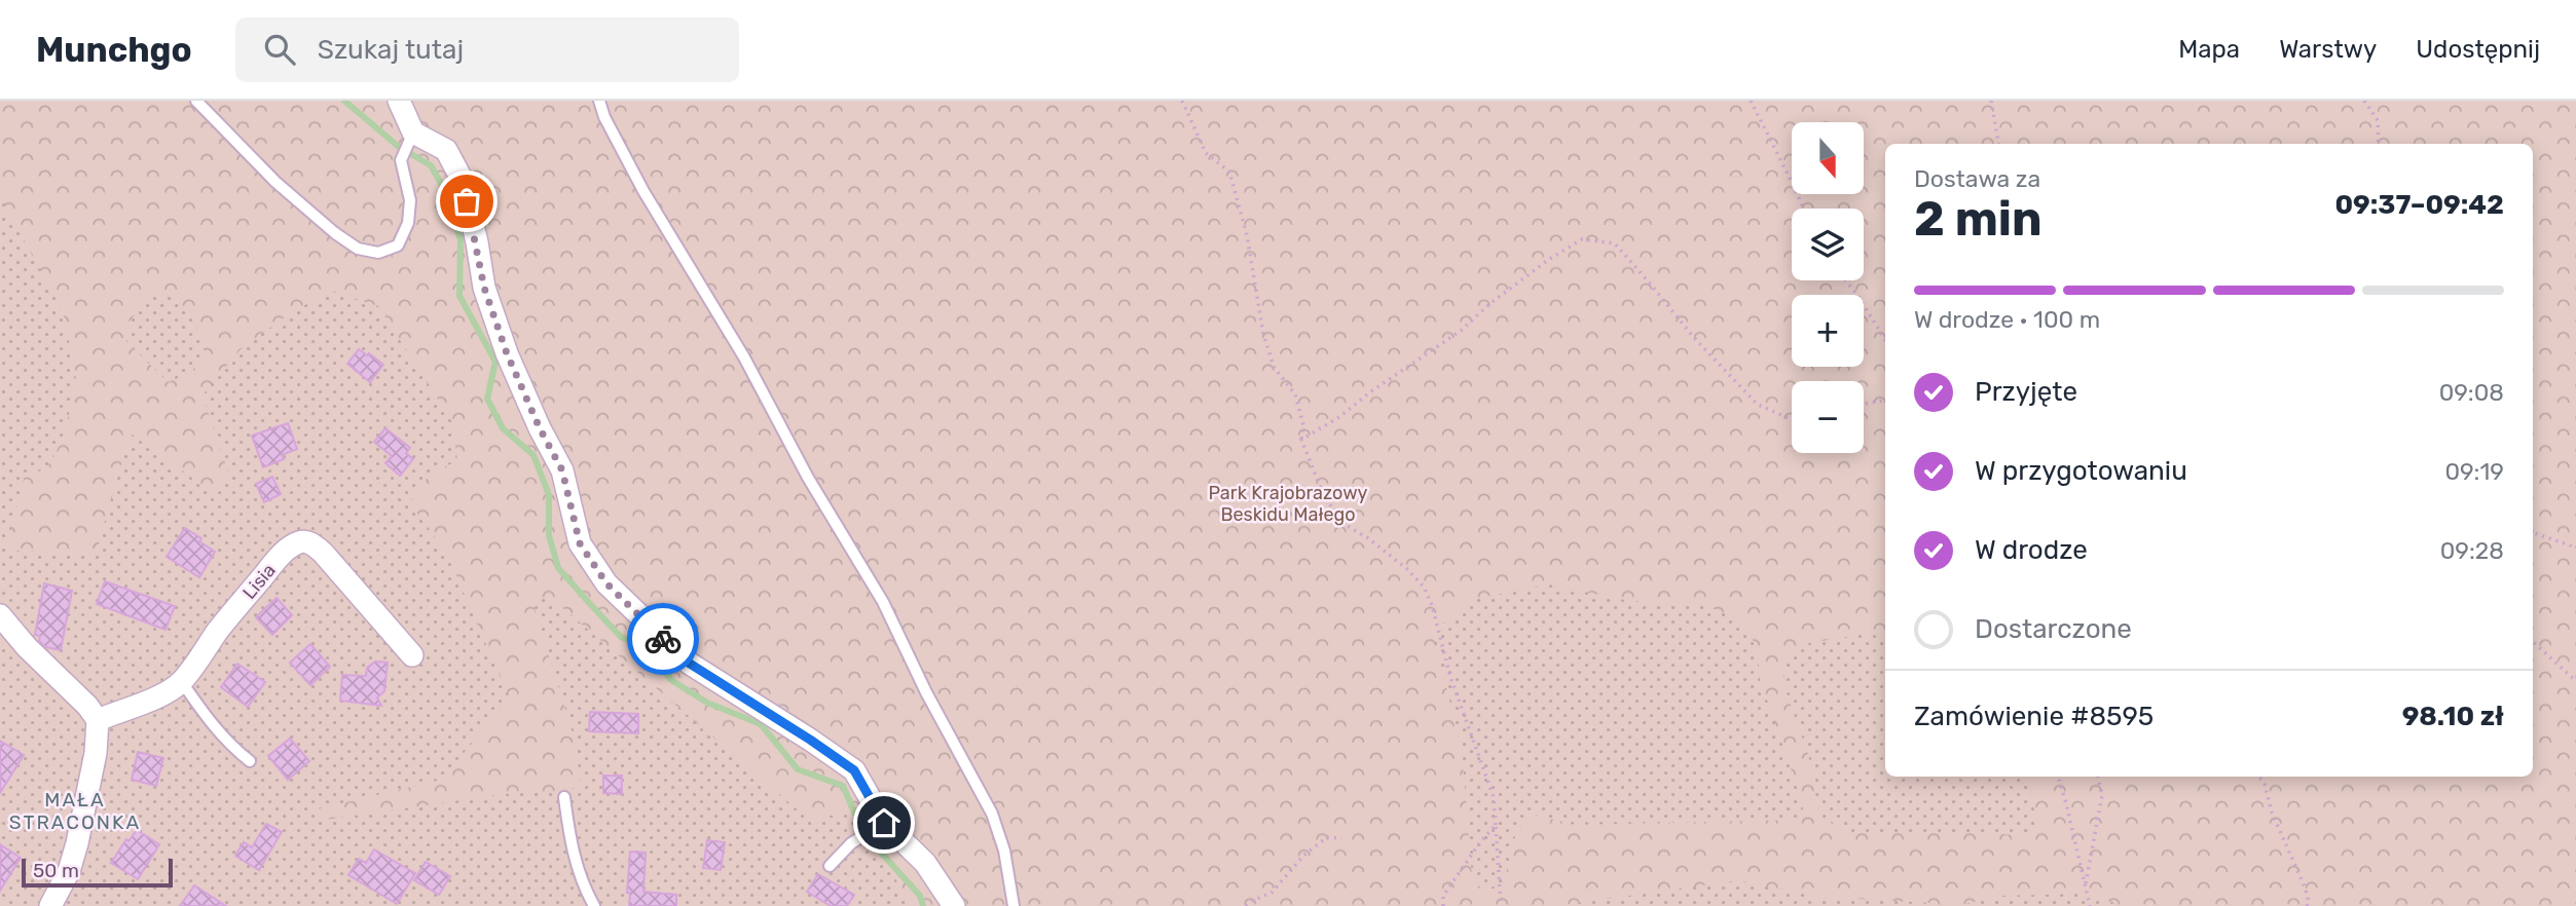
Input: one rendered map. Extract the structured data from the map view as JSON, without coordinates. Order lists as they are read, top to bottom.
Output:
{
  "streets": {
    "street": ["Lisia"]
  },
  "districts": ["MAŁA STRACONKA"],
  "parks": ["Park Krajobrazowy Beskidu Małego"],
  "scale_bar": "50 m",
  "north": "bottom",
  "page": {
    "header": "Munchgo",
    "search": "Szukaj tutaj",
    "nav": ["Mapa", "Warstwy", "Udostępnij"],
    "map_buttons": ["+", "−"],
    "heading": ["2 min", "Dostawa za", "09:37–09:42"],
    "panel": ["Zamówienie #8595", "98.10 zł"],
    "bar": "W drodze · 100 m",
    "list": [
      ["Przyjęte", "09:08"],
      ["W przygotowaniu", "09:19"],
      ["W drodze", "09:28"],
      "Dostarczone"
    ],
    "scale": "50 m"
  }
}
